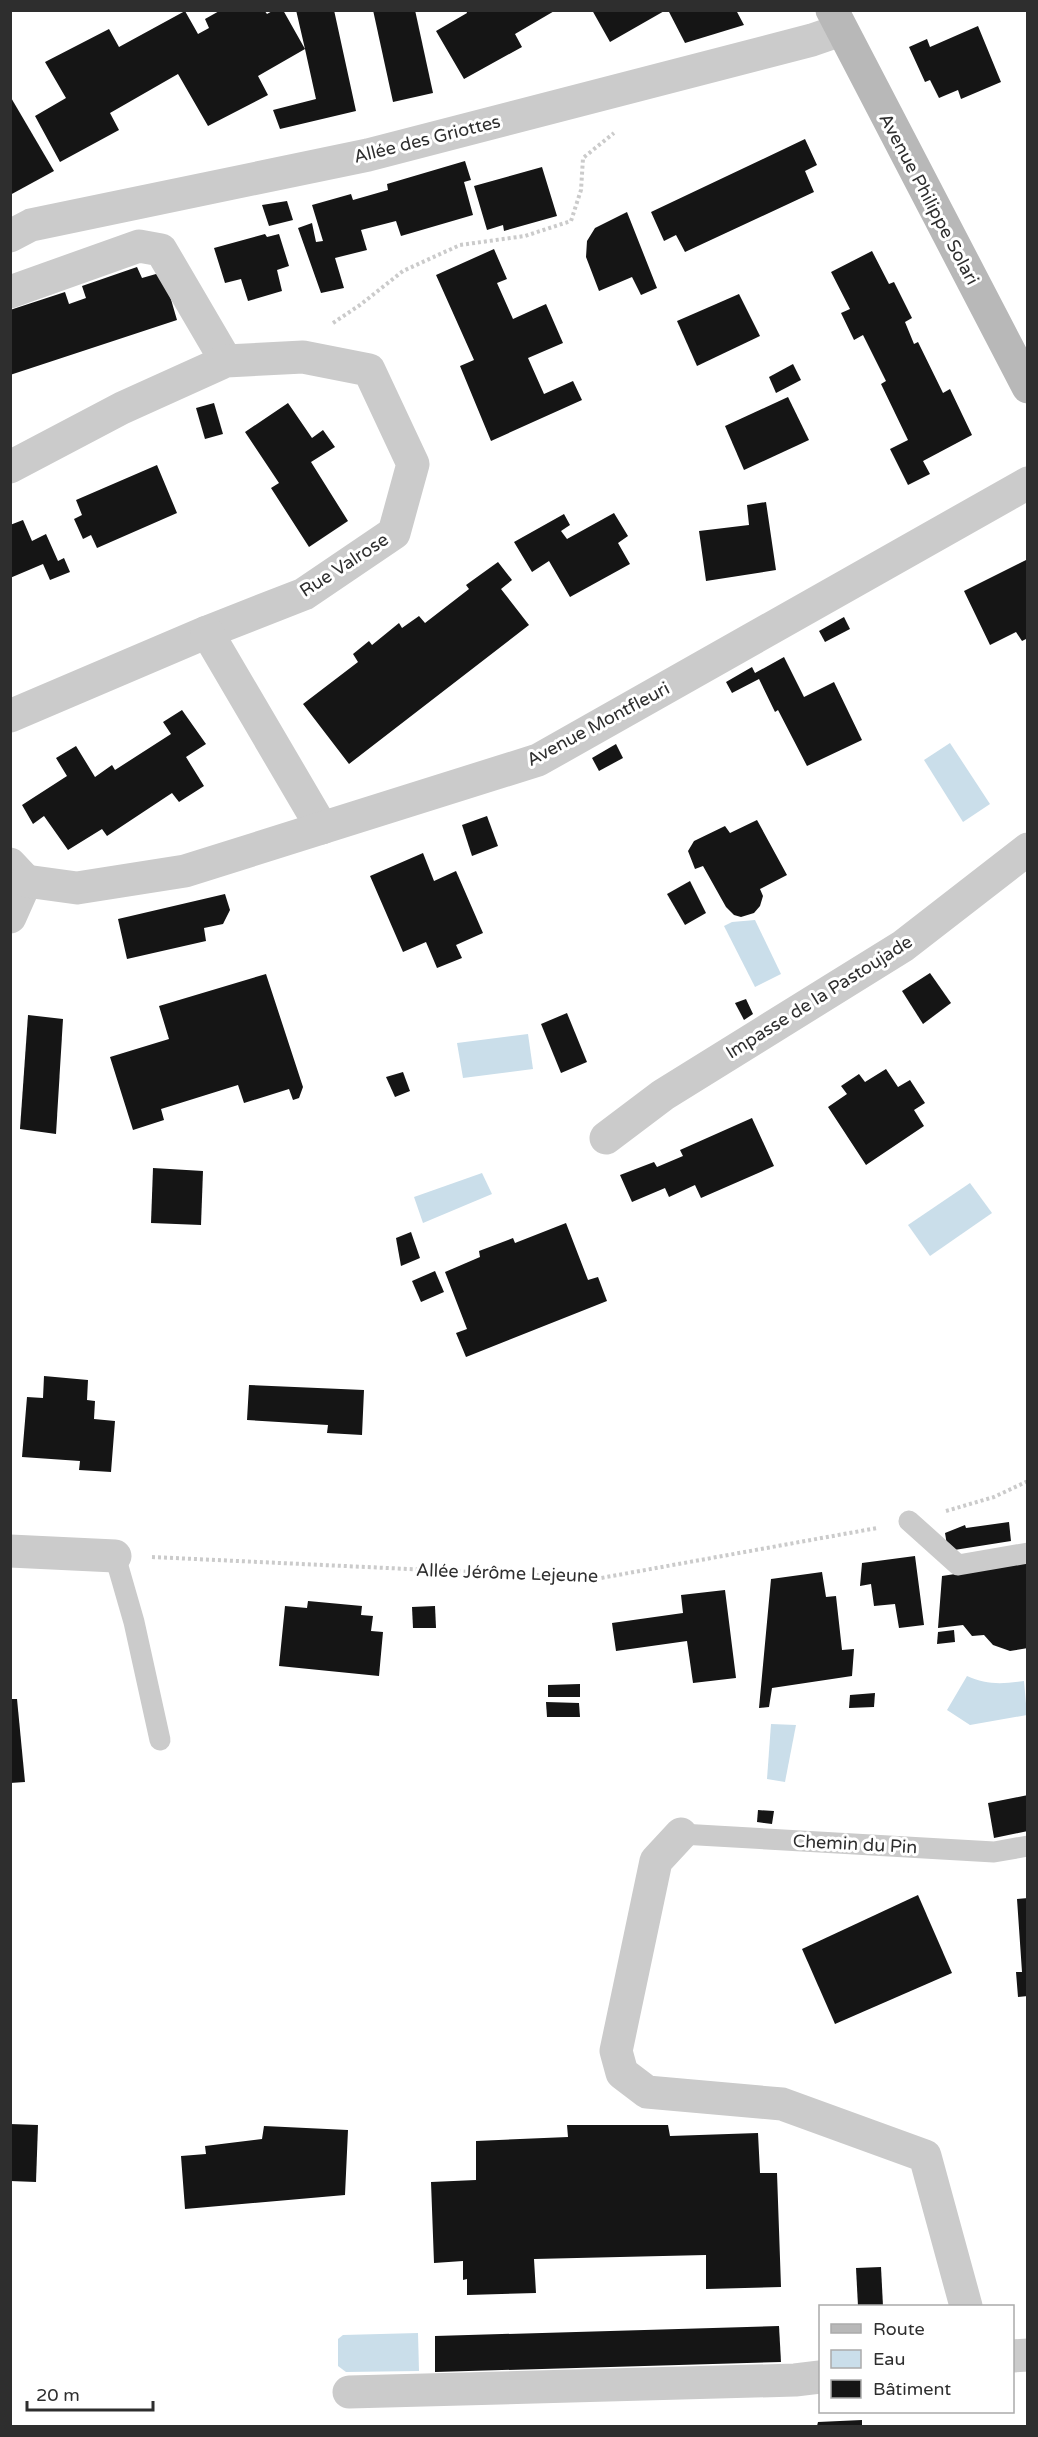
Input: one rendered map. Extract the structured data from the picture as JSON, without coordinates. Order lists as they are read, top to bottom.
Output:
{
  "streets": {
    "main road": ["Avenue Philippe Solari"],
    "street": [
      "Allée des Griottes",
      "Rue Valrose",
      "Avenue Montfleuri",
      "Impasse de la Pastoujade"
    ],
    "lane": ["Chemin du Pin"],
    "path": ["Allée Jérôme Lejeune"]
  },
  "crossings": [
    ["Allée des Griottes", "Avenue Philippe Solari"]
  ],
  "legend": ["Route", "Eau", "Bâtiment"],
  "scale_bar": "20 m"
}
